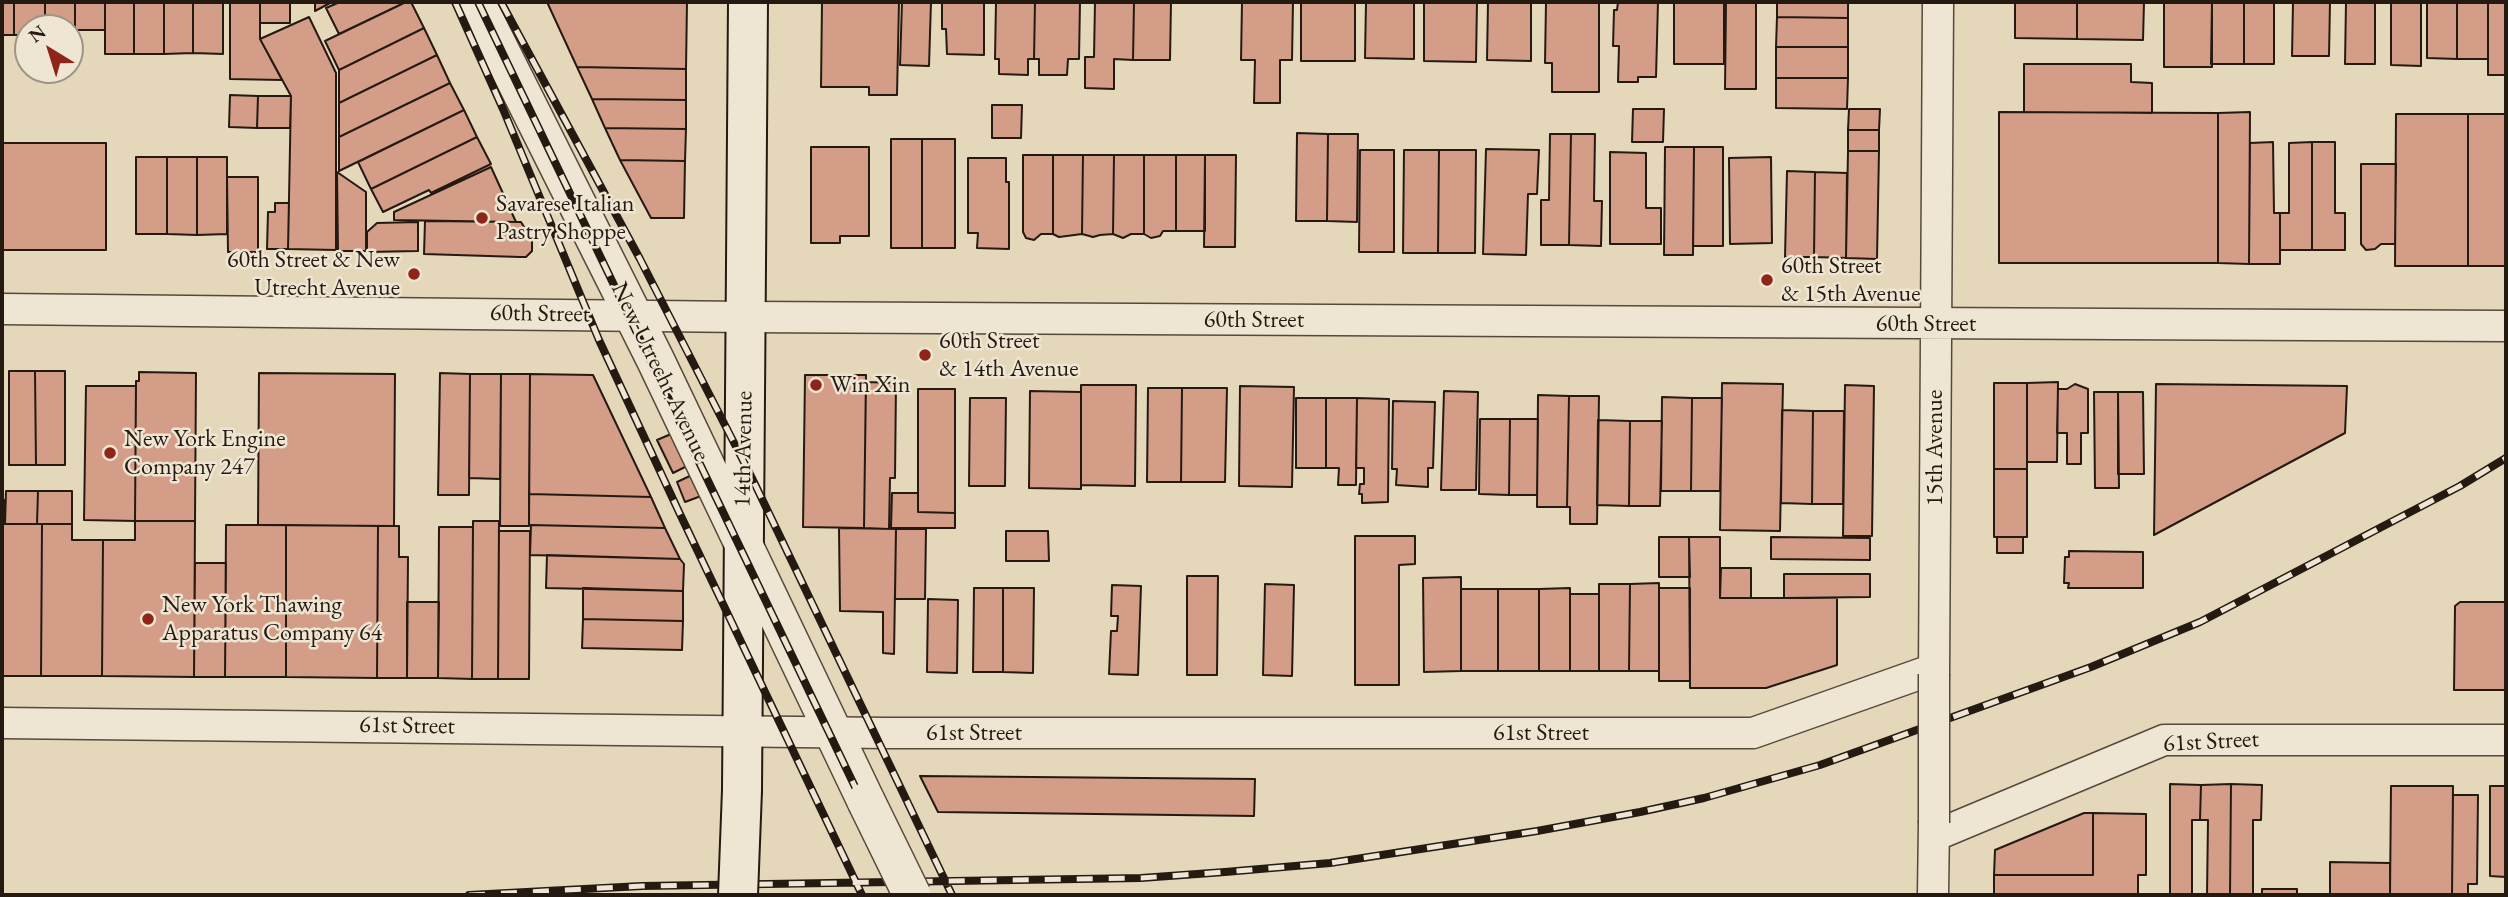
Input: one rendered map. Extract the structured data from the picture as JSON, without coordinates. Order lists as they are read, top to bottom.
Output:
{
  "streets": {
    "main road": ["14th Avenue"],
    "street": [
      "60th Street",
      "New Utrecht Avenue",
      "15th Avenue",
      "61st Street"
    ]
  },
  "crossings": [
    ["60th Street", "New Utrecht Avenue"],
    ["60th Street", "15th Avenue"],
    ["60th Street", "14th Avenue"],
    ["New Utrecht Avenue", "14th Avenue"],
    ["New Utrecht Avenue", "61st Street"],
    ["15th Avenue", "61st Street"],
    ["14th Avenue", "61st Street"]
  ],
  "places": [
    "Savarese Italian Pastry Shoppe",
    "60th Street & New Utrecht Avenue",
    "60th Street & 15th Avenue",
    "60th Street & 14th Avenue",
    "Win Xin",
    "New York Engine Company 247",
    "New York Thawing Apparatus Company 64"
  ],
  "north": "top left"
}
